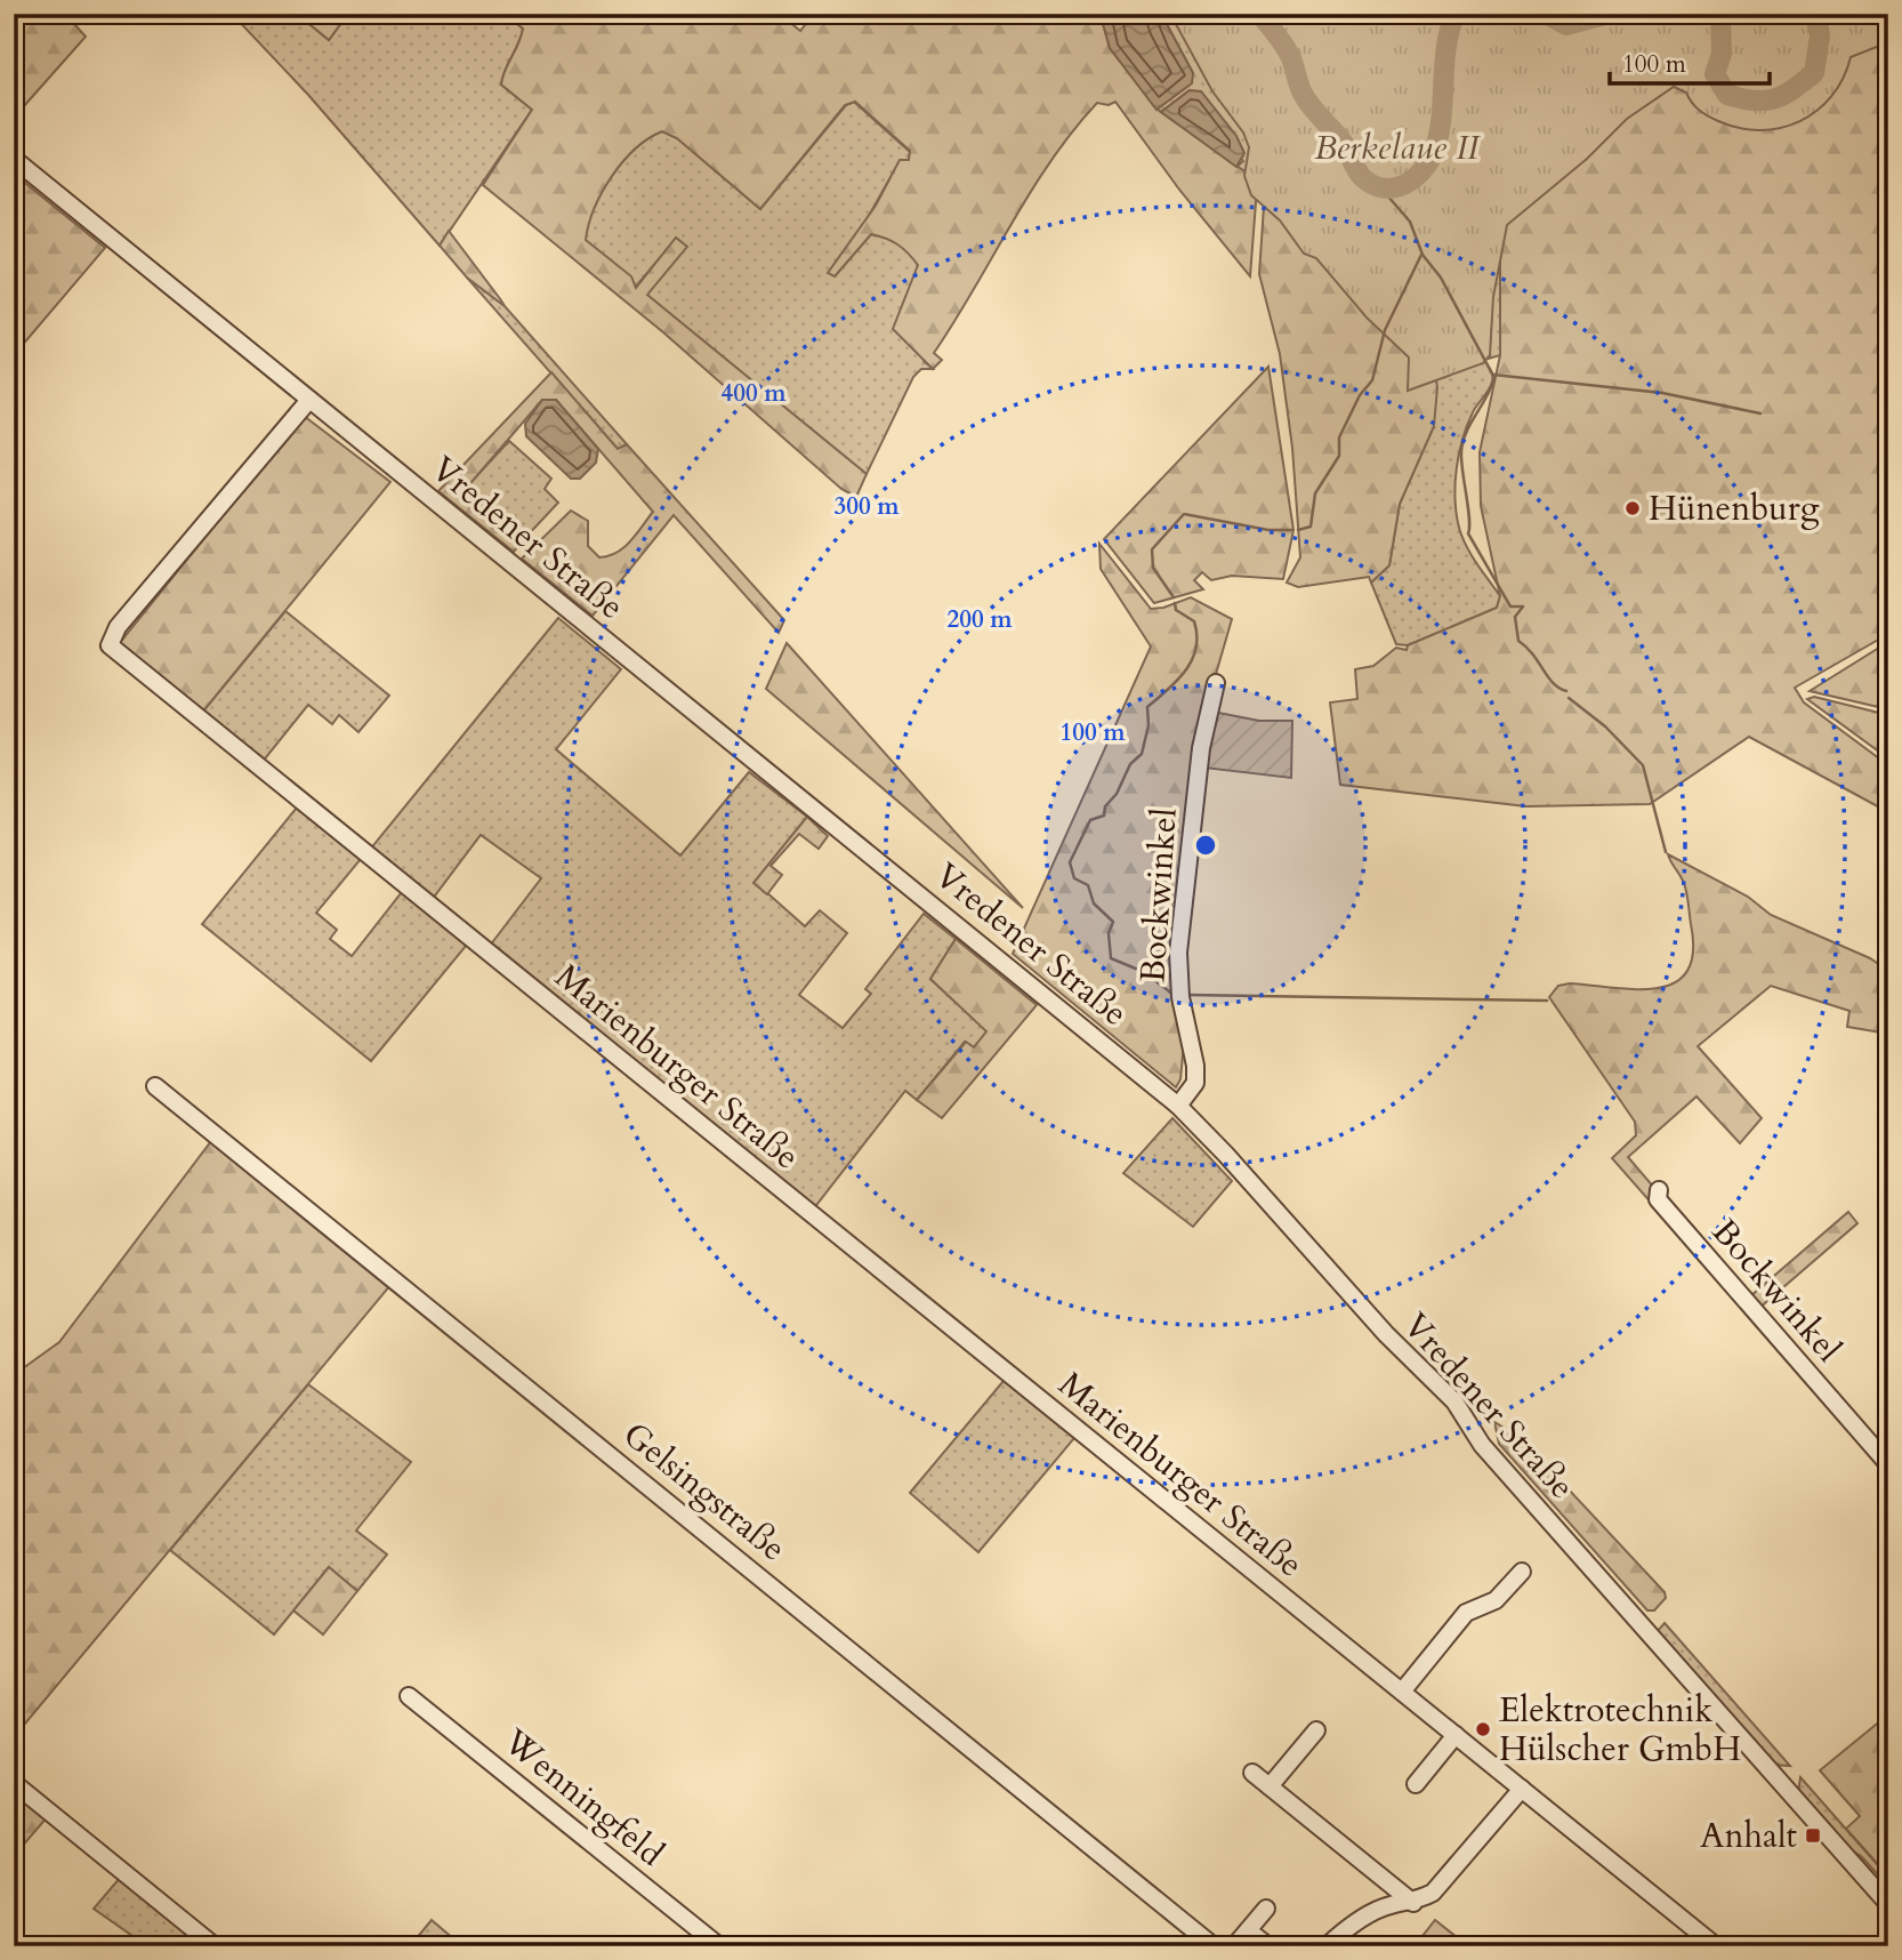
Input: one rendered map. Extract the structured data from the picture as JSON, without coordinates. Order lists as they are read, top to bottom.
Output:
{
  "streets": {
    "street": [
      "Vredener Straße",
      "Bockwinkel",
      "Marienburger Straße",
      "Gelsingstraße",
      "Wenningfeld"
    ]
  },
  "crossings": [
    ["Vredener Straße", "Bockwinkel"],
    ["Vredener Straße", "Marienburger Straße"]
  ],
  "parks": ["Berkelaue II"],
  "places": {
    "other": ["Hünenburg", "Elektrotechnik Hülscher GmbH"],
    "transit": ["Anhalt"]
  },
  "scale_bar": "100 m",
  "rings": [
    "400 m",
    "300 m",
    "200 m",
    "100 m"
  ]
}
